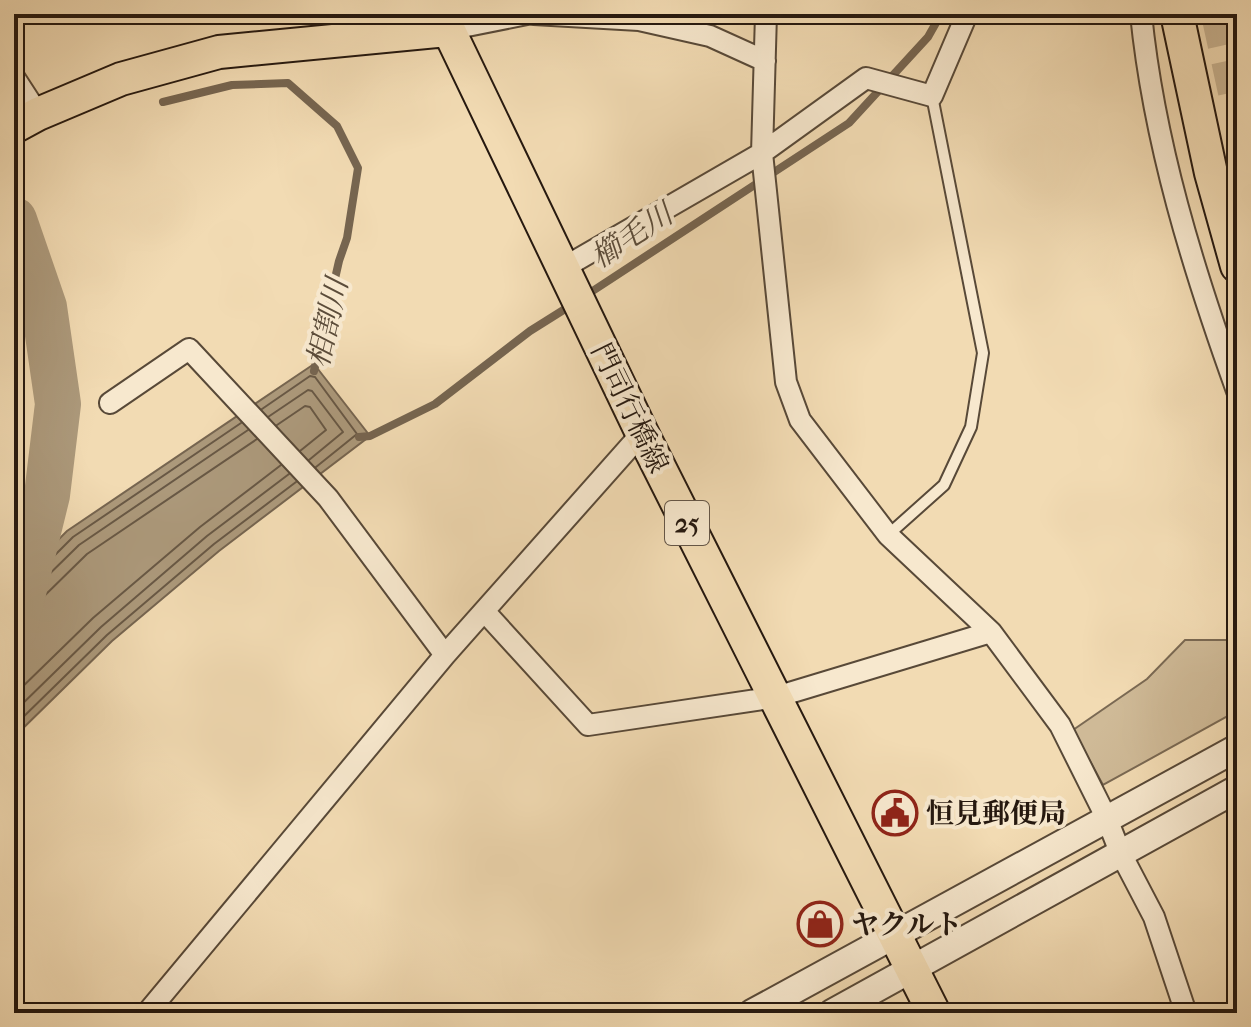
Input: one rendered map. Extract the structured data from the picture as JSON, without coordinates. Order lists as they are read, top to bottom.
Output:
{
  "streets": {
    "main road": ["門司行橋線", "25"]
  },
  "water": ["櫛毛川", "相割川"],
  "places": {
    "public building": ["恒見郵便局"],
    "shop": ["ヤクルト"]
  }
}
